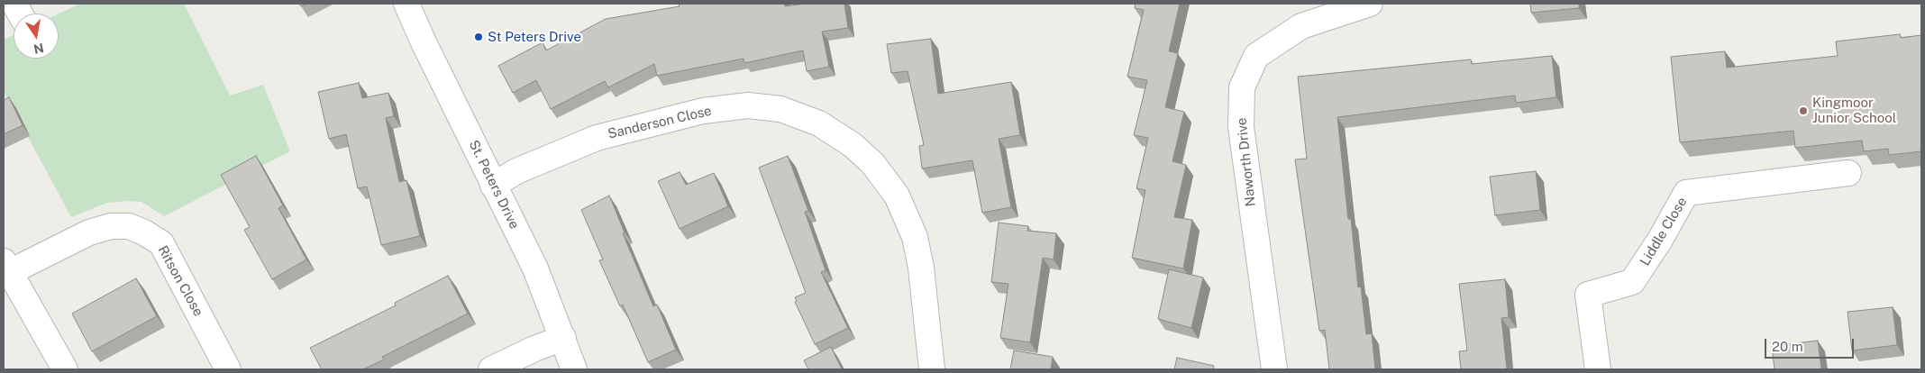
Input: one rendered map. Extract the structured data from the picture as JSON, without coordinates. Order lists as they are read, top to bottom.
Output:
{
  "streets": {
    "street": [
      "Sanderson Close",
      "Naworth Drive",
      "St. Peters Drive",
      "Liddle Close",
      "Ritson Close"
    ]
  },
  "crossings": [
    ["Sanderson Close", "St. Peters Drive"]
  ],
  "places": ["St Peters Drive", "Kingmoor Junior School"],
  "scale_bar": "20 m",
  "north": "bottom"
}
